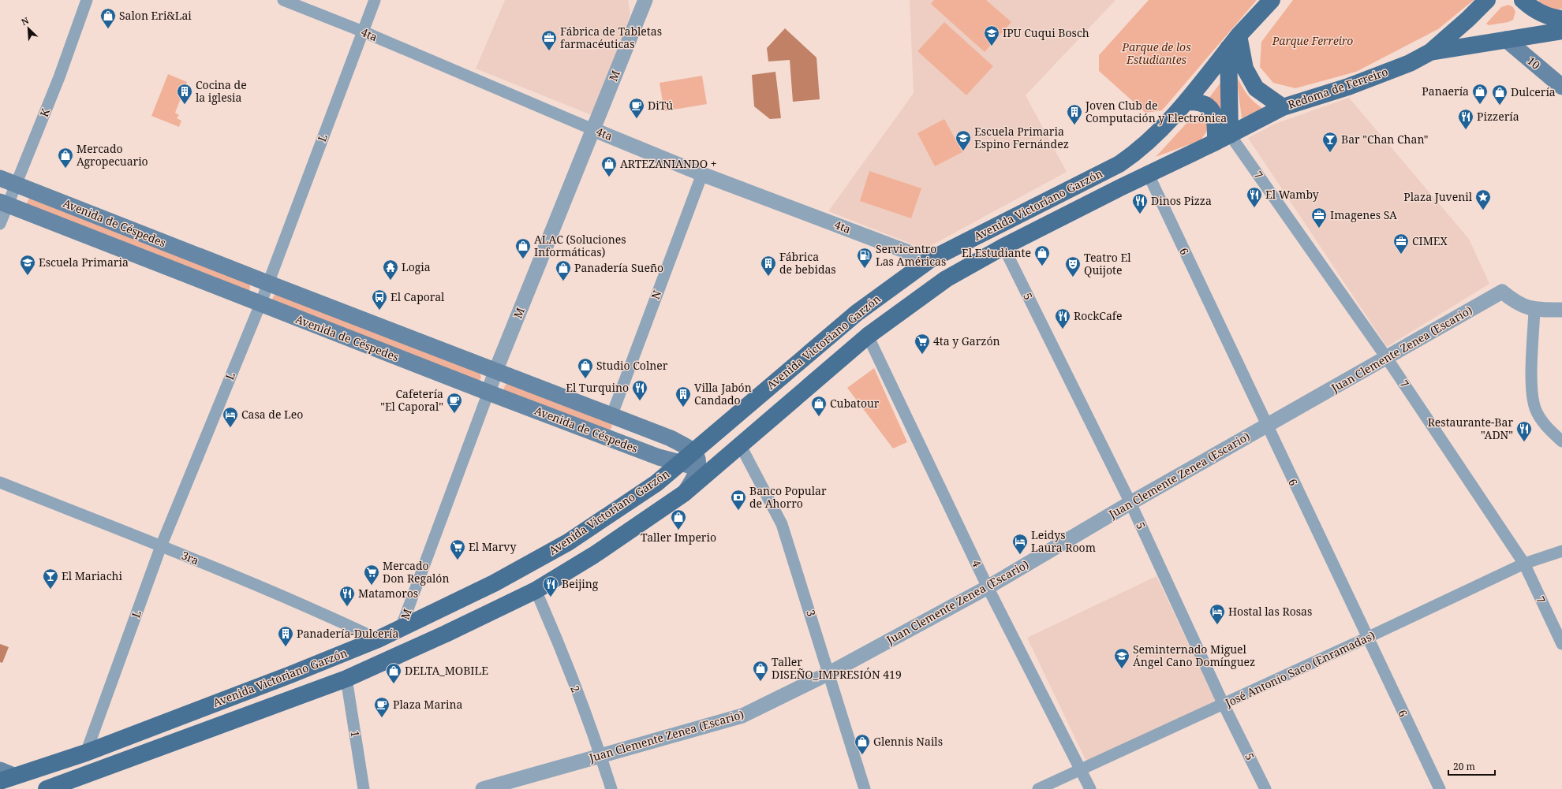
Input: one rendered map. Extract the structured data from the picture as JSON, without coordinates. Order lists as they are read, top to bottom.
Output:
{
  "streets": {
    "main road": [
      "10",
      "Redoma de Ferreiro",
      "Avenida Victoriano Garzón",
      "Avenida de Céspedes"
    ],
    "street": [
      "4ta",
      "M",
      "K",
      "L",
      "7",
      "6",
      "N",
      "5",
      "Juan Clemente Zenea (Escario)",
      "3ra",
      "4",
      "3",
      "José Antonio Saco (Enramadas)",
      "2",
      "1"
    ]
  },
  "crossings": [
    ["4ta", "M"],
    ["4ta", "L"],
    ["4ta", "Avenida Victoriano Garzón"],
    ["4ta", "N"],
    ["M", "Avenida Victoriano Garzón"],
    ["M", "Avenida de Céspedes"],
    ["Redoma de Ferreiro", "Avenida Victoriano Garzón"],
    ["K", "Avenida de Céspedes"],
    ["L", "Avenida Victoriano Garzón"],
    ["L", "Avenida de Céspedes"],
    ["L", "3ra"],
    ["7", "Avenida Victoriano Garzón"],
    ["7", "Juan Clemente Zenea (Escario)"],
    ["7", "José Antonio Saco (Enramadas)"],
    ["Avenida Victoriano Garzón", "Avenida de Céspedes"],
    ["Avenida Victoriano Garzón", "6"],
    ["Avenida Victoriano Garzón", "5"],
    ["Avenida Victoriano Garzón", "3ra"],
    ["Avenida Victoriano Garzón", "4"],
    ["Avenida Victoriano Garzón", "3"],
    ["Avenida Victoriano Garzón", "2"],
    ["Avenida Victoriano Garzón", "1"],
    ["Avenida de Céspedes", "N"],
    ["6", "Juan Clemente Zenea (Escario)"],
    ["6", "José Antonio Saco (Enramadas)"],
    ["5", "Juan Clemente Zenea (Escario)"],
    ["5", "José Antonio Saco (Enramadas)"],
    ["Juan Clemente Zenea (Escario)", "4"],
    ["Juan Clemente Zenea (Escario)", "3"],
    ["Juan Clemente Zenea (Escario)", "2"],
    ["4", "José Antonio Saco (Enramadas)"]
  ],
  "parks": ["Parque Ferreiro", "Parque de los Estudiantes"],
  "places": {
    "shop": [
      "Salon Eri&Lai",
      "Panaería",
      "Dulcería",
      "Mercado Agropecuario",
      "ARTEZANIANDO +",
      "ALAC (Soluciones Informáticas)",
      "El Estudiante",
      "Panadería Sueño",
      "Studio Colner",
      "Cubatour",
      "Taller Imperio",
      "Taller DISEÑO_IMPRESIÓN 419",
      "DELTA_MOBILE",
      "Glennis Nails"
    ],
    "school or university": [
      "IPU Cuqui Bosch",
      "Escuela Primaria Espino Fernández",
      "Escuela Primaria",
      "Seminternado Miguel Ángel Cano Domínguez"
    ],
    "office": ["Fábrica de Tabletas farmacéuticas", "Imagenes SA", "CIMEX"],
    "building": [
      "Cocina de la iglesia",
      "Joven Club de Computación y Electrónica",
      "Fábrica de bebidas",
      "Villa Jabón Candado",
      "Panadería-Dulcería"
    ],
    "cafe": ["DiTú", "Cafetería \"El Caporal\"", "Plaza Marina"],
    "restaurant": [
      "Pizzería",
      "El Wamby",
      "Dinos Pizza",
      "RockCafe",
      "El Turquino",
      "Restaurante-Bar \"ADN\"",
      "Beijing",
      "Matamoros"
    ],
    "bar": ["Bar \"Chan Chan\"", "El Mariachi"],
    "place": ["Plaza Juvenil"],
    "fuel station": ["Servicentro Las Américas"],
    "theatre": ["Teatro El Quijote"],
    "temple": ["Logia"],
    "bus stop": ["El Caporal"],
    "supermarket": ["4ta y Garzón", "El Marvy", "Mercado Don Regalón"],
    "hotel": ["Casa de Leo", "Leidys Laura Room", "Hostal las Rosas"],
    "bank": ["Banco Popular de Ahorro"]
  },
  "scale_bar": "20 m",
  "north": "top left"
}
